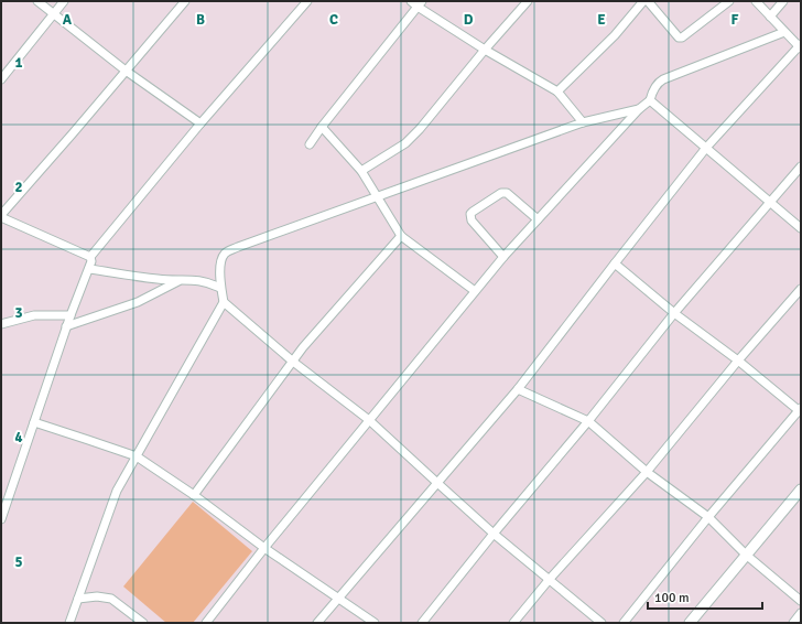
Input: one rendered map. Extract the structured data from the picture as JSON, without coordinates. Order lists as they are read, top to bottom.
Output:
{
  "scale_bar": "100 m",
  "grid": {
    "columns": [
      "A",
      "B",
      "C",
      "D",
      "E",
      "F"
    ],
    "rows": [
      "1",
      "2",
      "3",
      "4",
      "5"
    ]
  }
}
